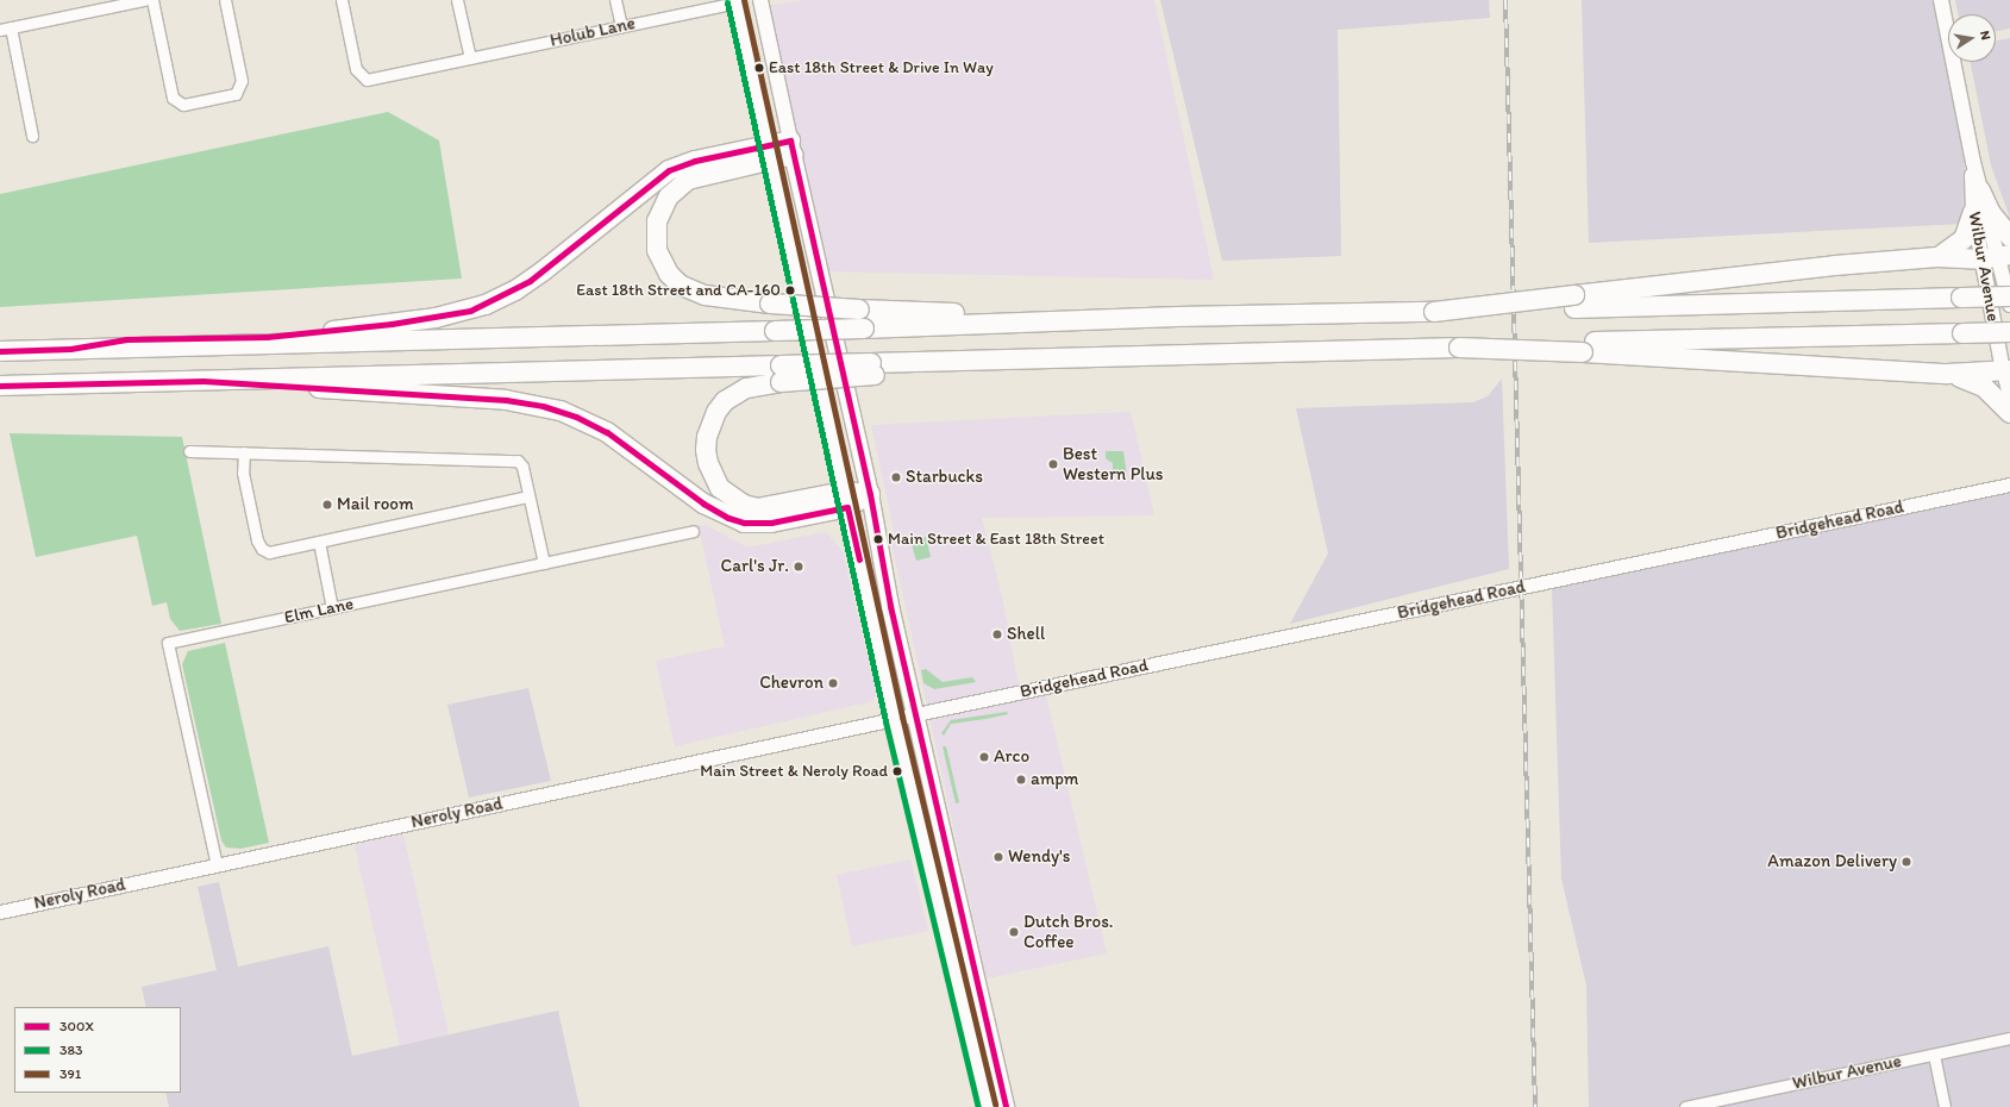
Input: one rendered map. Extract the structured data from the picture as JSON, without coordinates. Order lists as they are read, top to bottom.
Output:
{
  "streets": {
    "main road": ["Wilbur Avenue"],
    "street": [
      "Holub Lane",
      "Bridgehead Road",
      "Elm Lane",
      "Neroly Road"
    ]
  },
  "crossings": [
    ["Bridgehead Road", "Neroly Road"],
    ["Elm Lane", "Neroly Road"]
  ],
  "places": [
    "East 18th Street & Drive In Way",
    "East 18th Street and CA-160",
    "Best Western Plus",
    "Starbucks",
    "Mail room",
    "Main Street & East 18th Street",
    "Carl's Jr.",
    "Shell",
    "Chevron",
    "Arco",
    "Main Street & Neroly Road",
    "ampm",
    "Wendy's",
    "Amazon Delivery",
    "Dutch Bros. Coffee"
  ],
  "lines": ["transit line 391", "transit line 383", "transit line 300X"],
  "legend": ["300X", "383", "391"],
  "north": "right"
}
